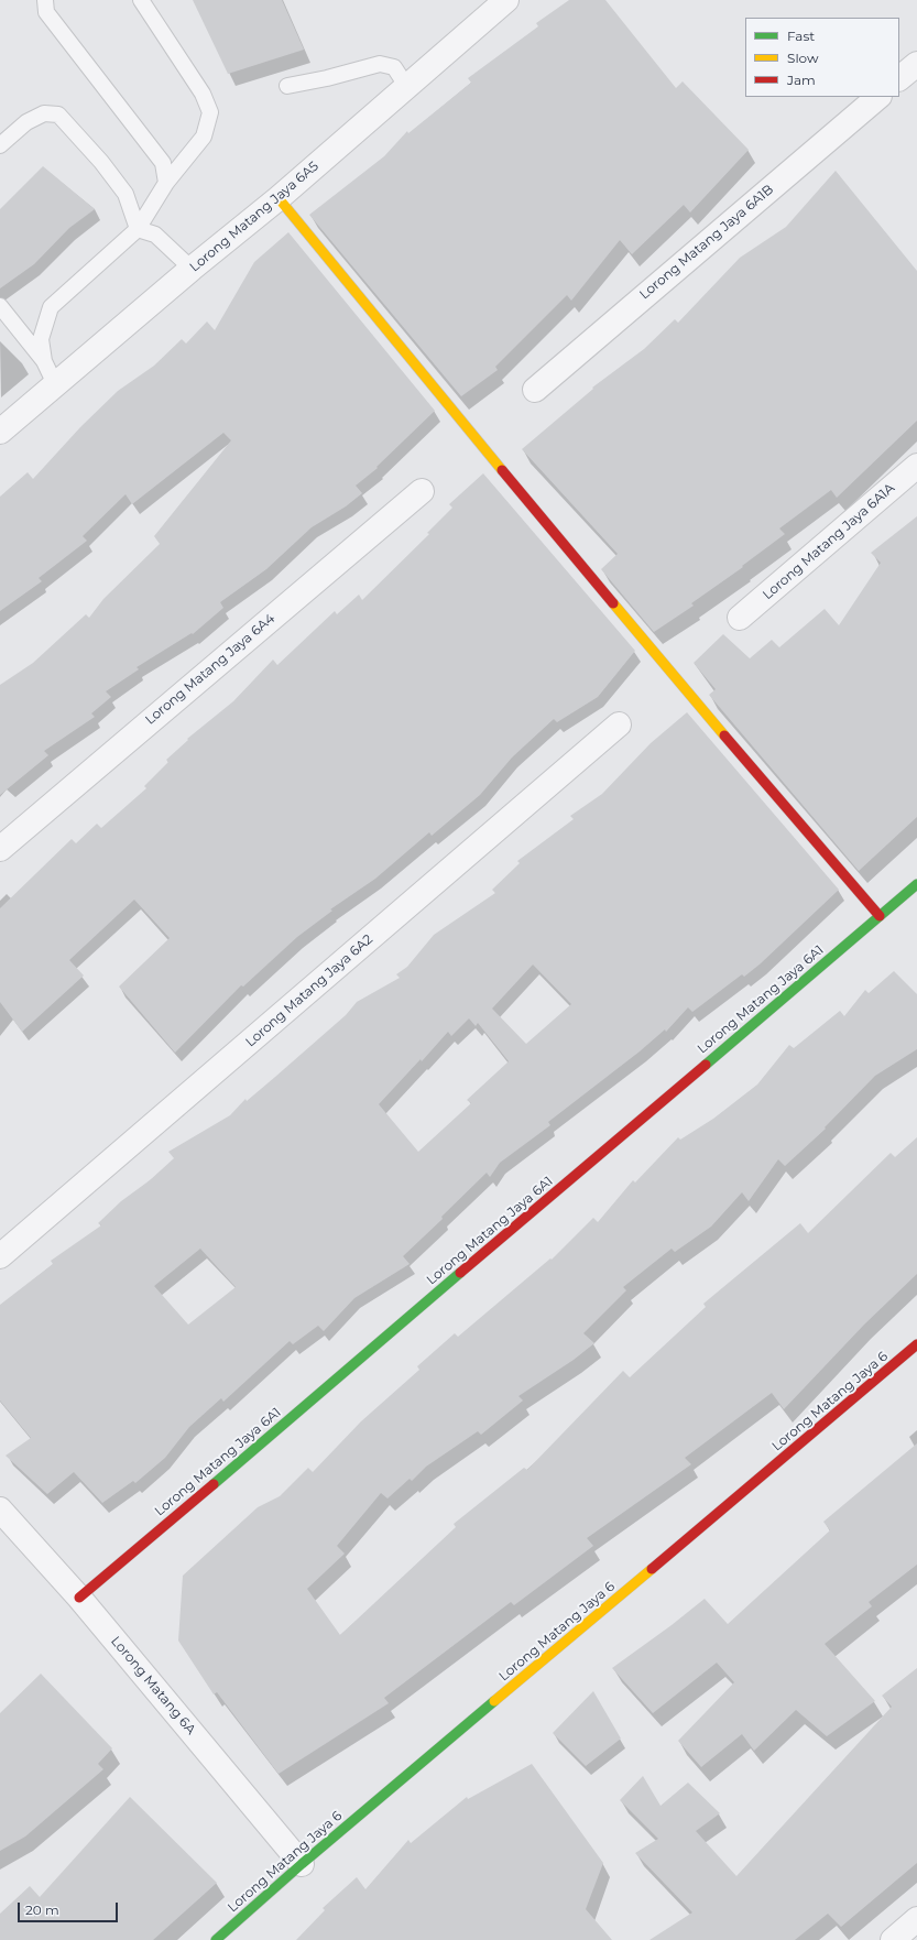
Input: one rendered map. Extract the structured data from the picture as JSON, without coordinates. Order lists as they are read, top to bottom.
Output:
{
  "streets": {
    "street": [
      "Lorong Matang Jaya 6A5",
      "Lorong Matang Jaya 6A1B",
      "Lorong Matang Jaya 6A1A",
      "Lorong Matang Jaya 6A4",
      "Lorong Matang Jaya 6A2",
      "Lorong Matang Jaya 6A1",
      "Lorong Matang Jaya 6",
      "Lorong Matang 6A"
    ]
  },
  "crossings": [
    ["Lorong Matang Jaya 6A1", "Lorong Matang 6A"],
    ["Lorong Matang Jaya 6", "Lorong Matang 6A"]
  ],
  "legend": ["Fast", "Slow", "Jam"],
  "scale_bar": "20 m"
}
